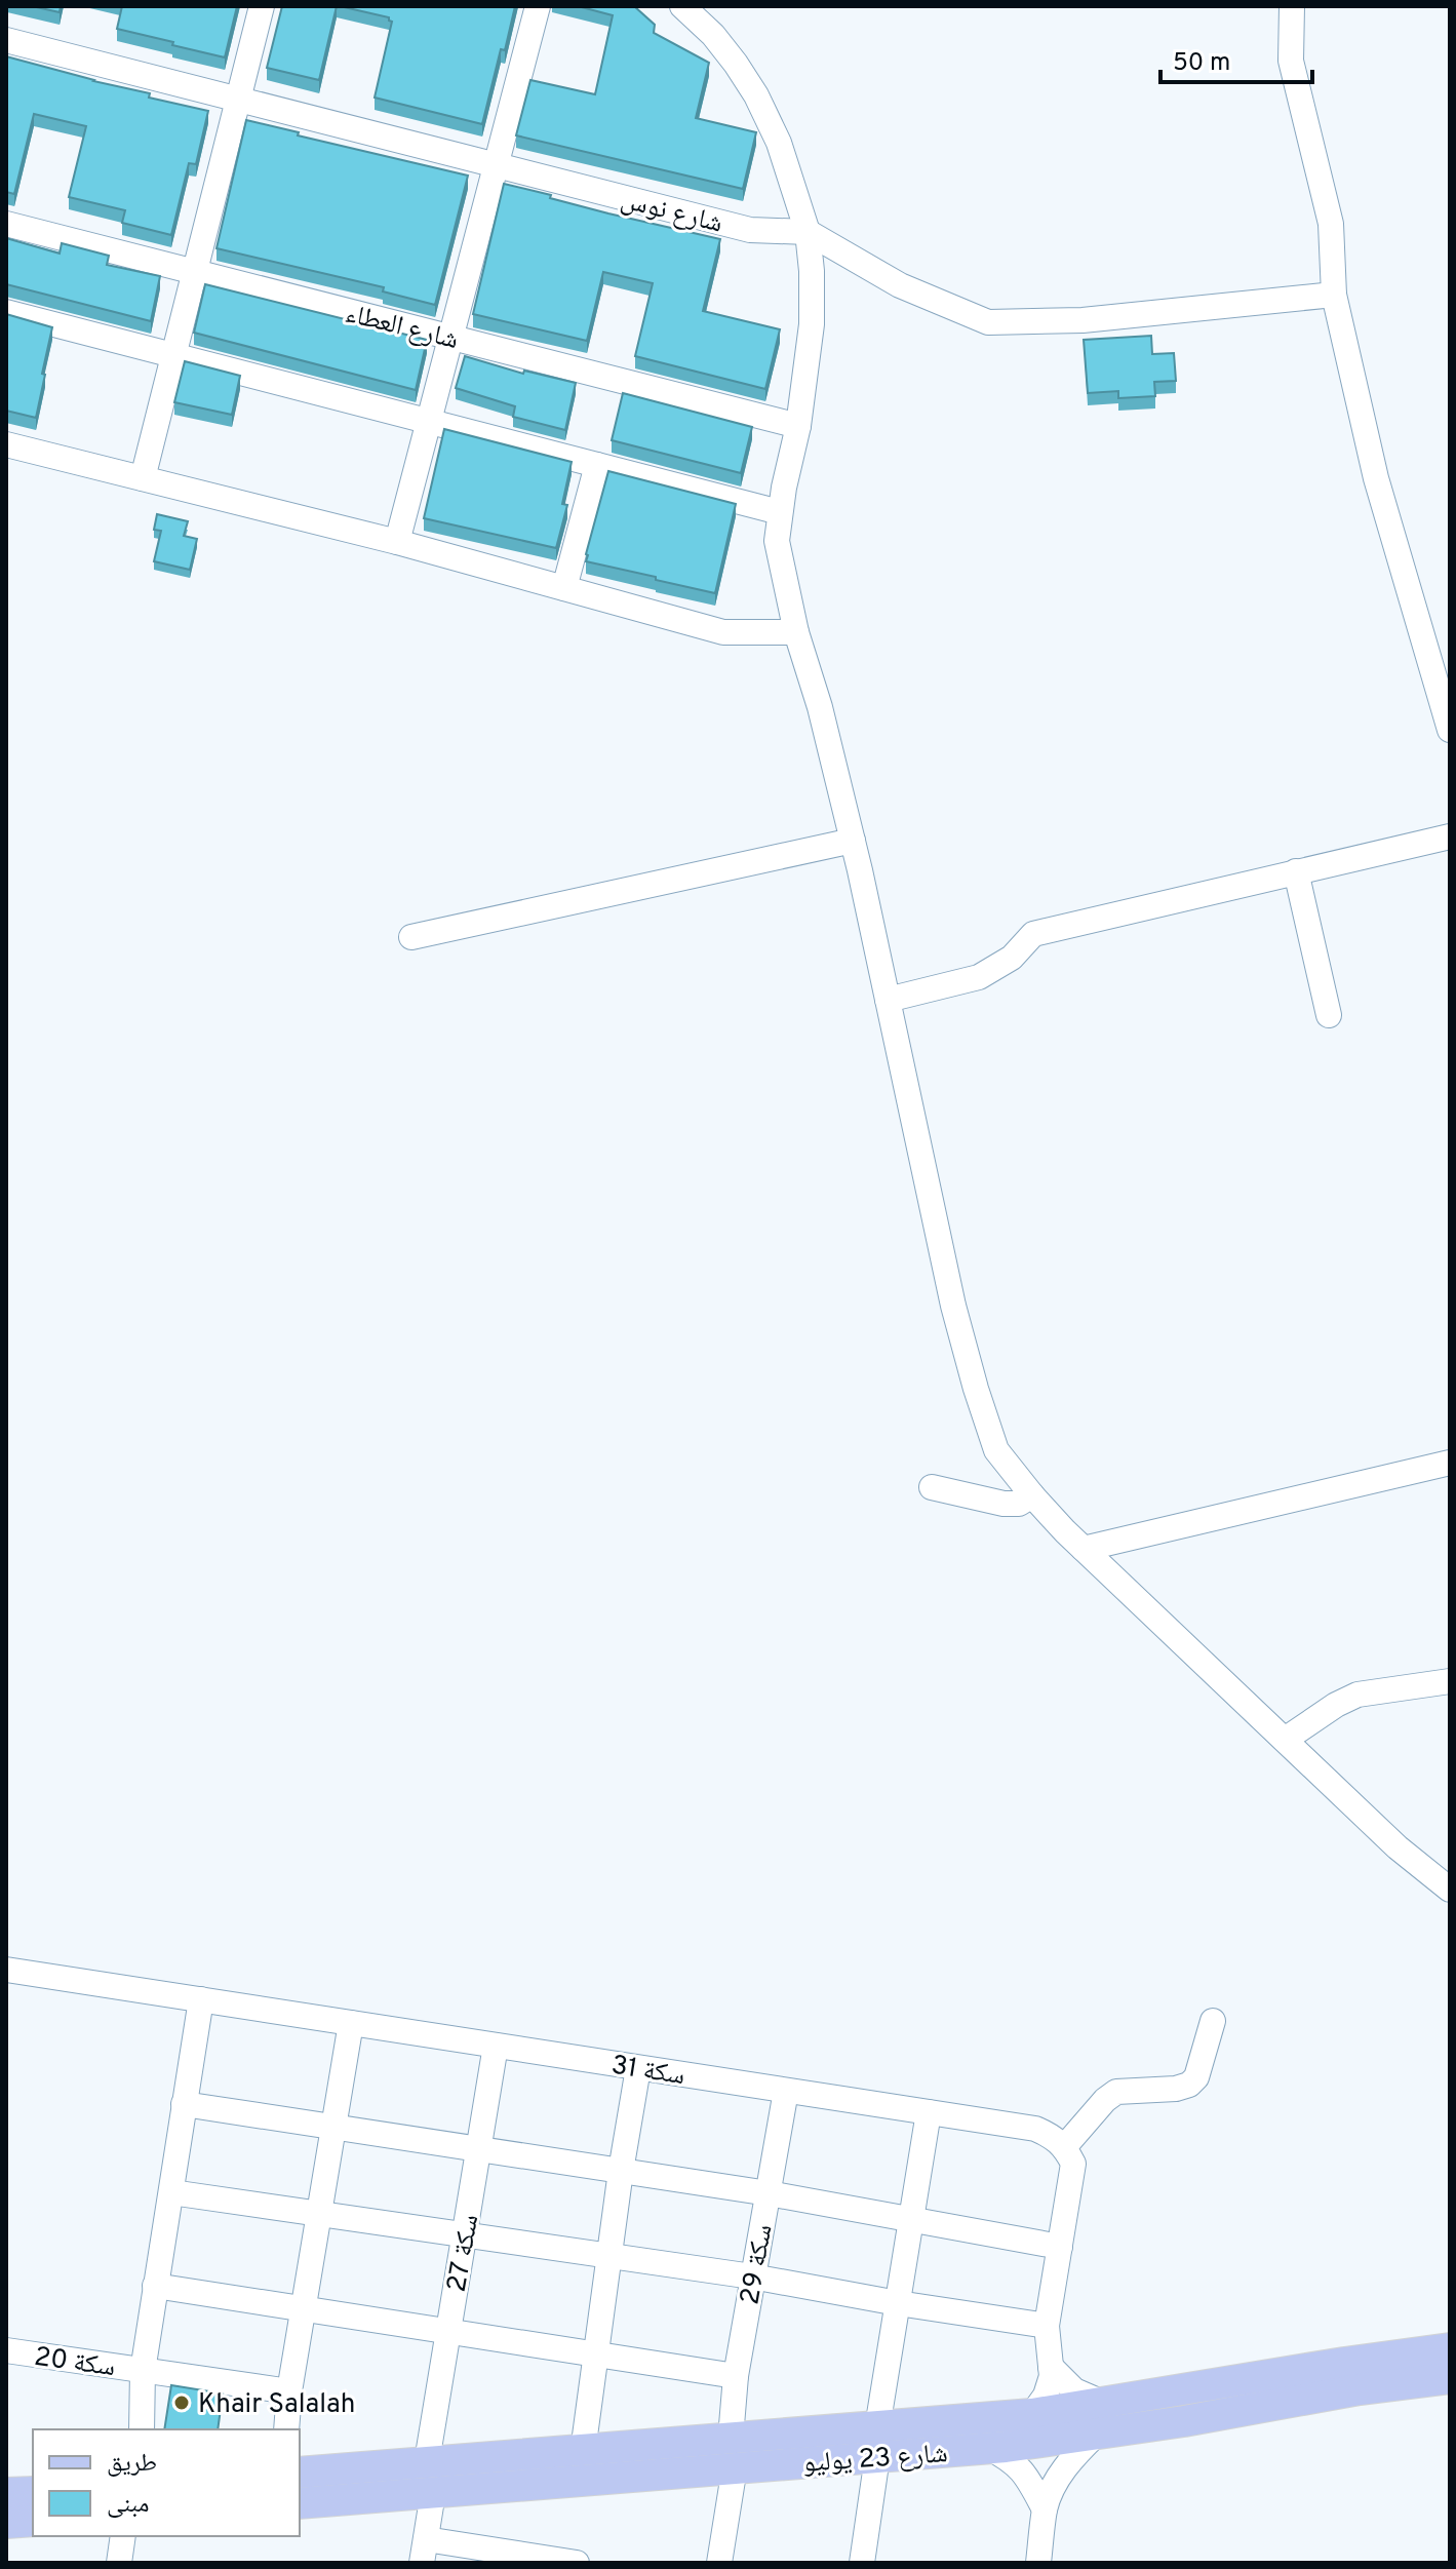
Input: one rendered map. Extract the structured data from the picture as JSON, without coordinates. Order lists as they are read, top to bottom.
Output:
{
  "streets": {
    "main road": ["شارع 23 يوليو"],
    "street": [
      "شارع نوس",
      "شارع العطاء",
      "سكة 31",
      "سكة 27",
      "سكة 29",
      "سكة 20"
    ]
  },
  "crossings": [
    ["سكة 31", "سكة 27"],
    ["سكة 31", "سكة 29"],
    ["سكة 27", "شارع 23 يوليو"],
    ["سكة 29", "شارع 23 يوليو"]
  ],
  "places": ["Khair Salalah"],
  "legend": ["طريق", "مبنى"],
  "scale_bar": "50 m"
}
